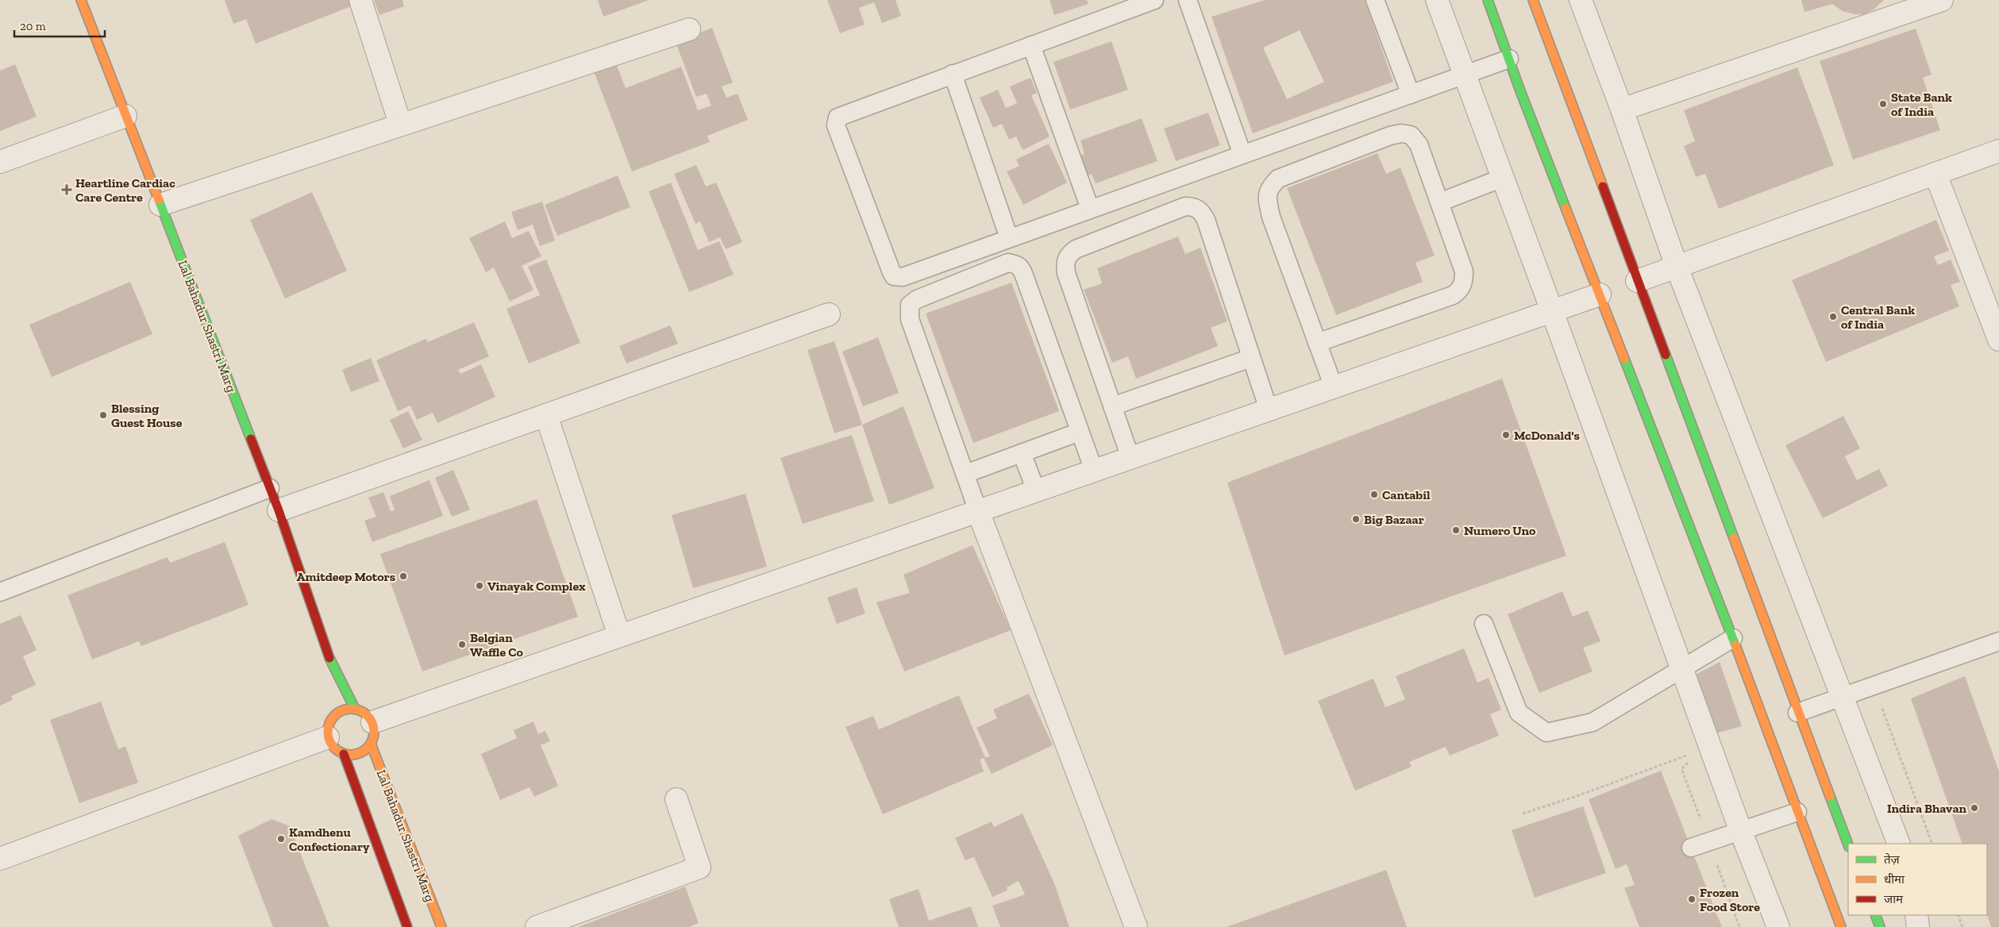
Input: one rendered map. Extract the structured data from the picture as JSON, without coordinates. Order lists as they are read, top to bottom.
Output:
{
  "streets": {
    "main road": ["Lal Bahadur Shastri Marg"]
  },
  "places": {
    "other": [
      "State Bank of India",
      "Central Bank of India",
      "Blessing Guest House",
      "McDonald's",
      "Cantabil",
      "Big Bazaar",
      "Numero Uno",
      "Amitdeep Motors",
      "Vinayak Complex",
      "Belgian Waffle Co",
      "Indira Bhavan",
      "Kamdhenu Confectionary",
      "Frozen Food Store"
    ],
    "health": ["Heartline Cardiac Care Centre"]
  },
  "legend": ["तेज़", "धीमा", "जाम"],
  "scale_bar": "20 m"
}
